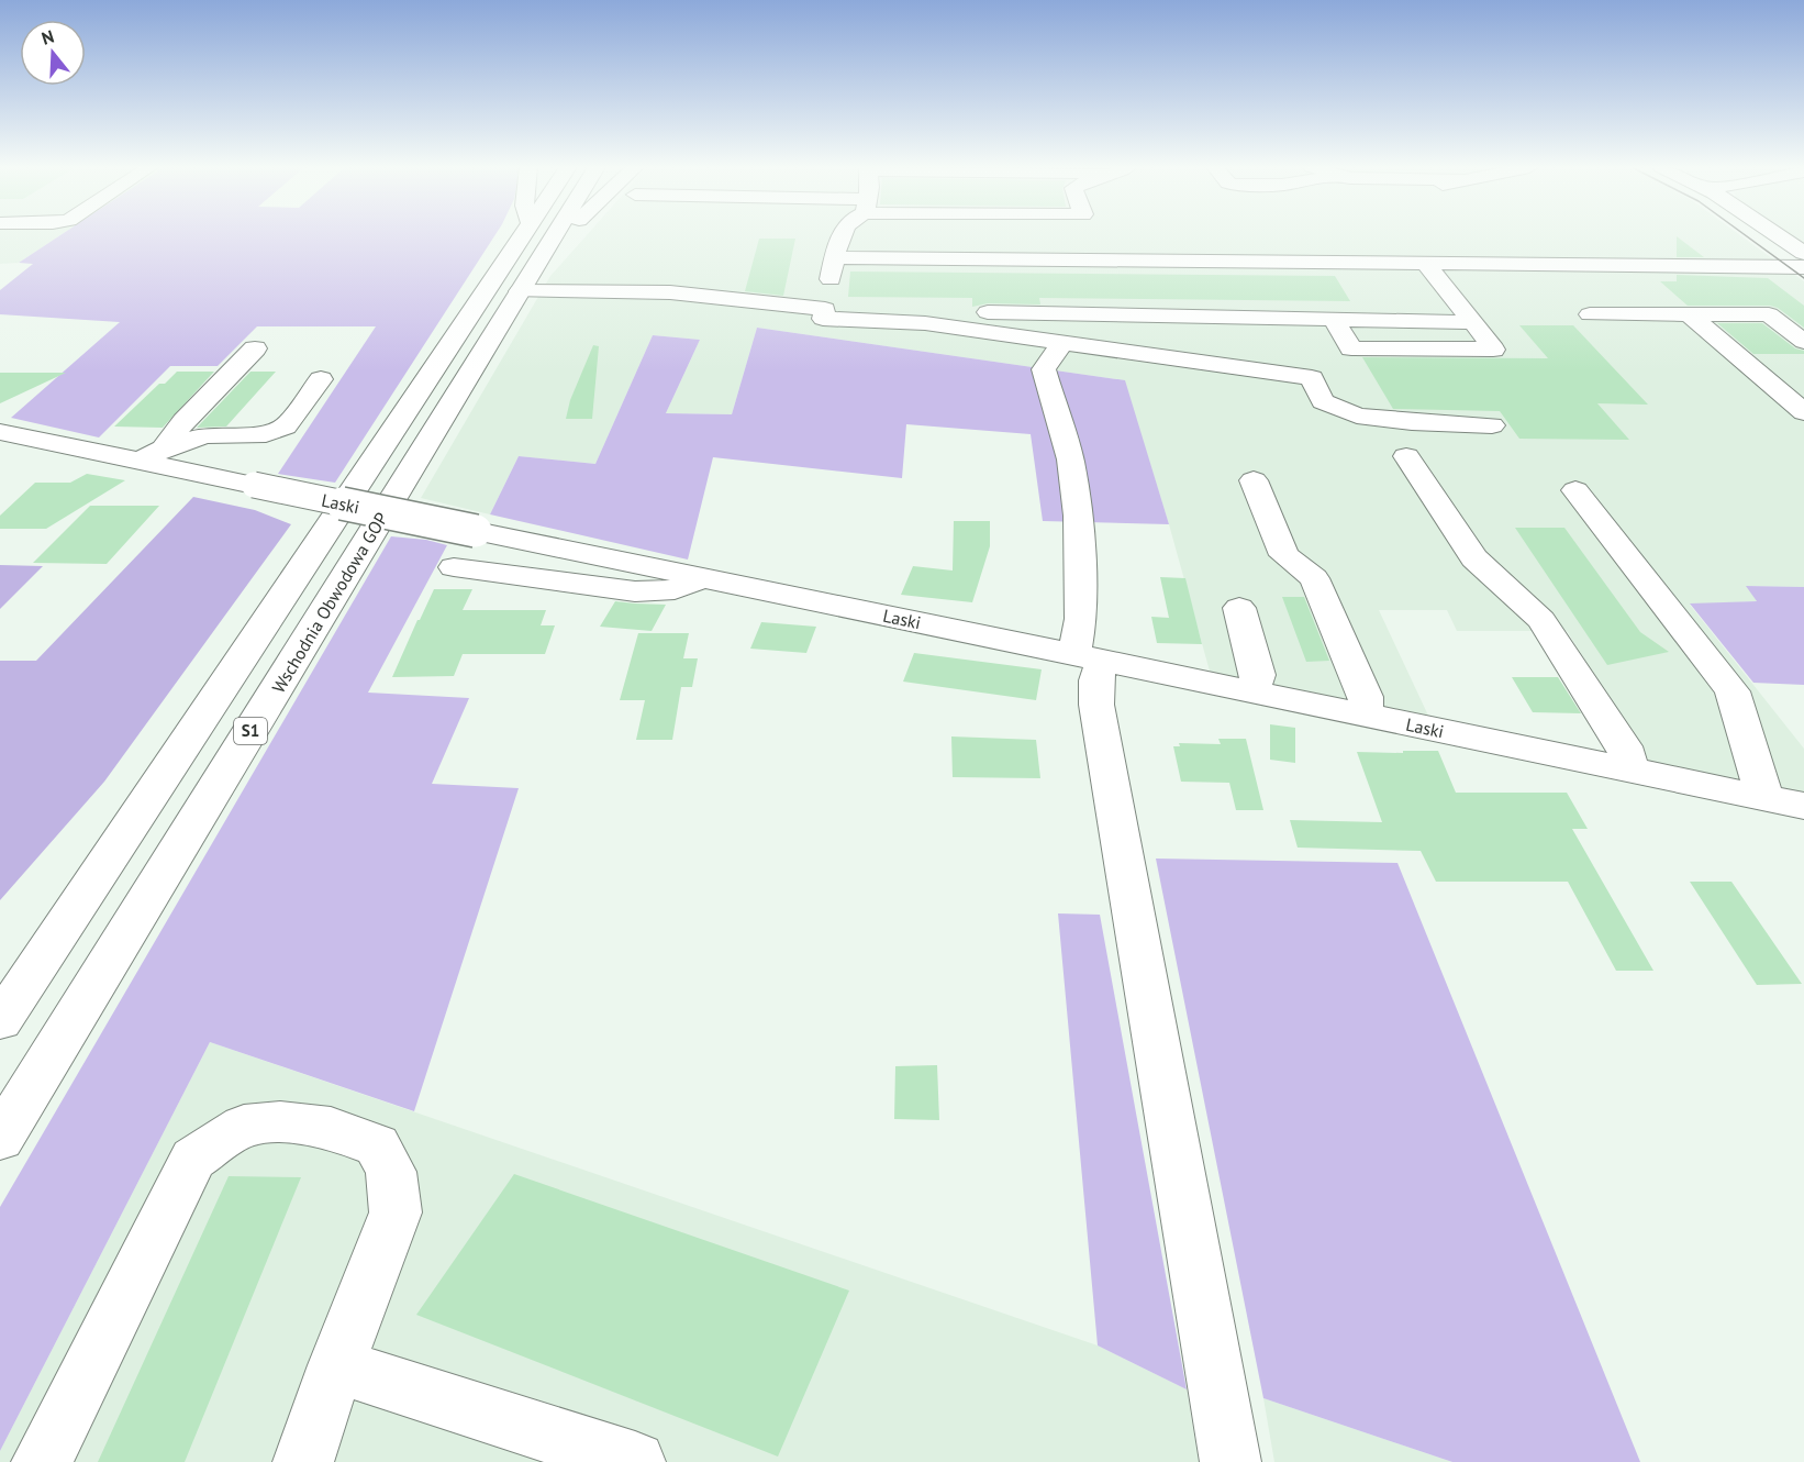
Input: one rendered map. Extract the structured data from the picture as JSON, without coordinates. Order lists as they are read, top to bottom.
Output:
{
  "streets": {
    "main road": ["Laski", "Wschodnia Obwodowa GOP", "S1"]
  },
  "north": "top"
}
